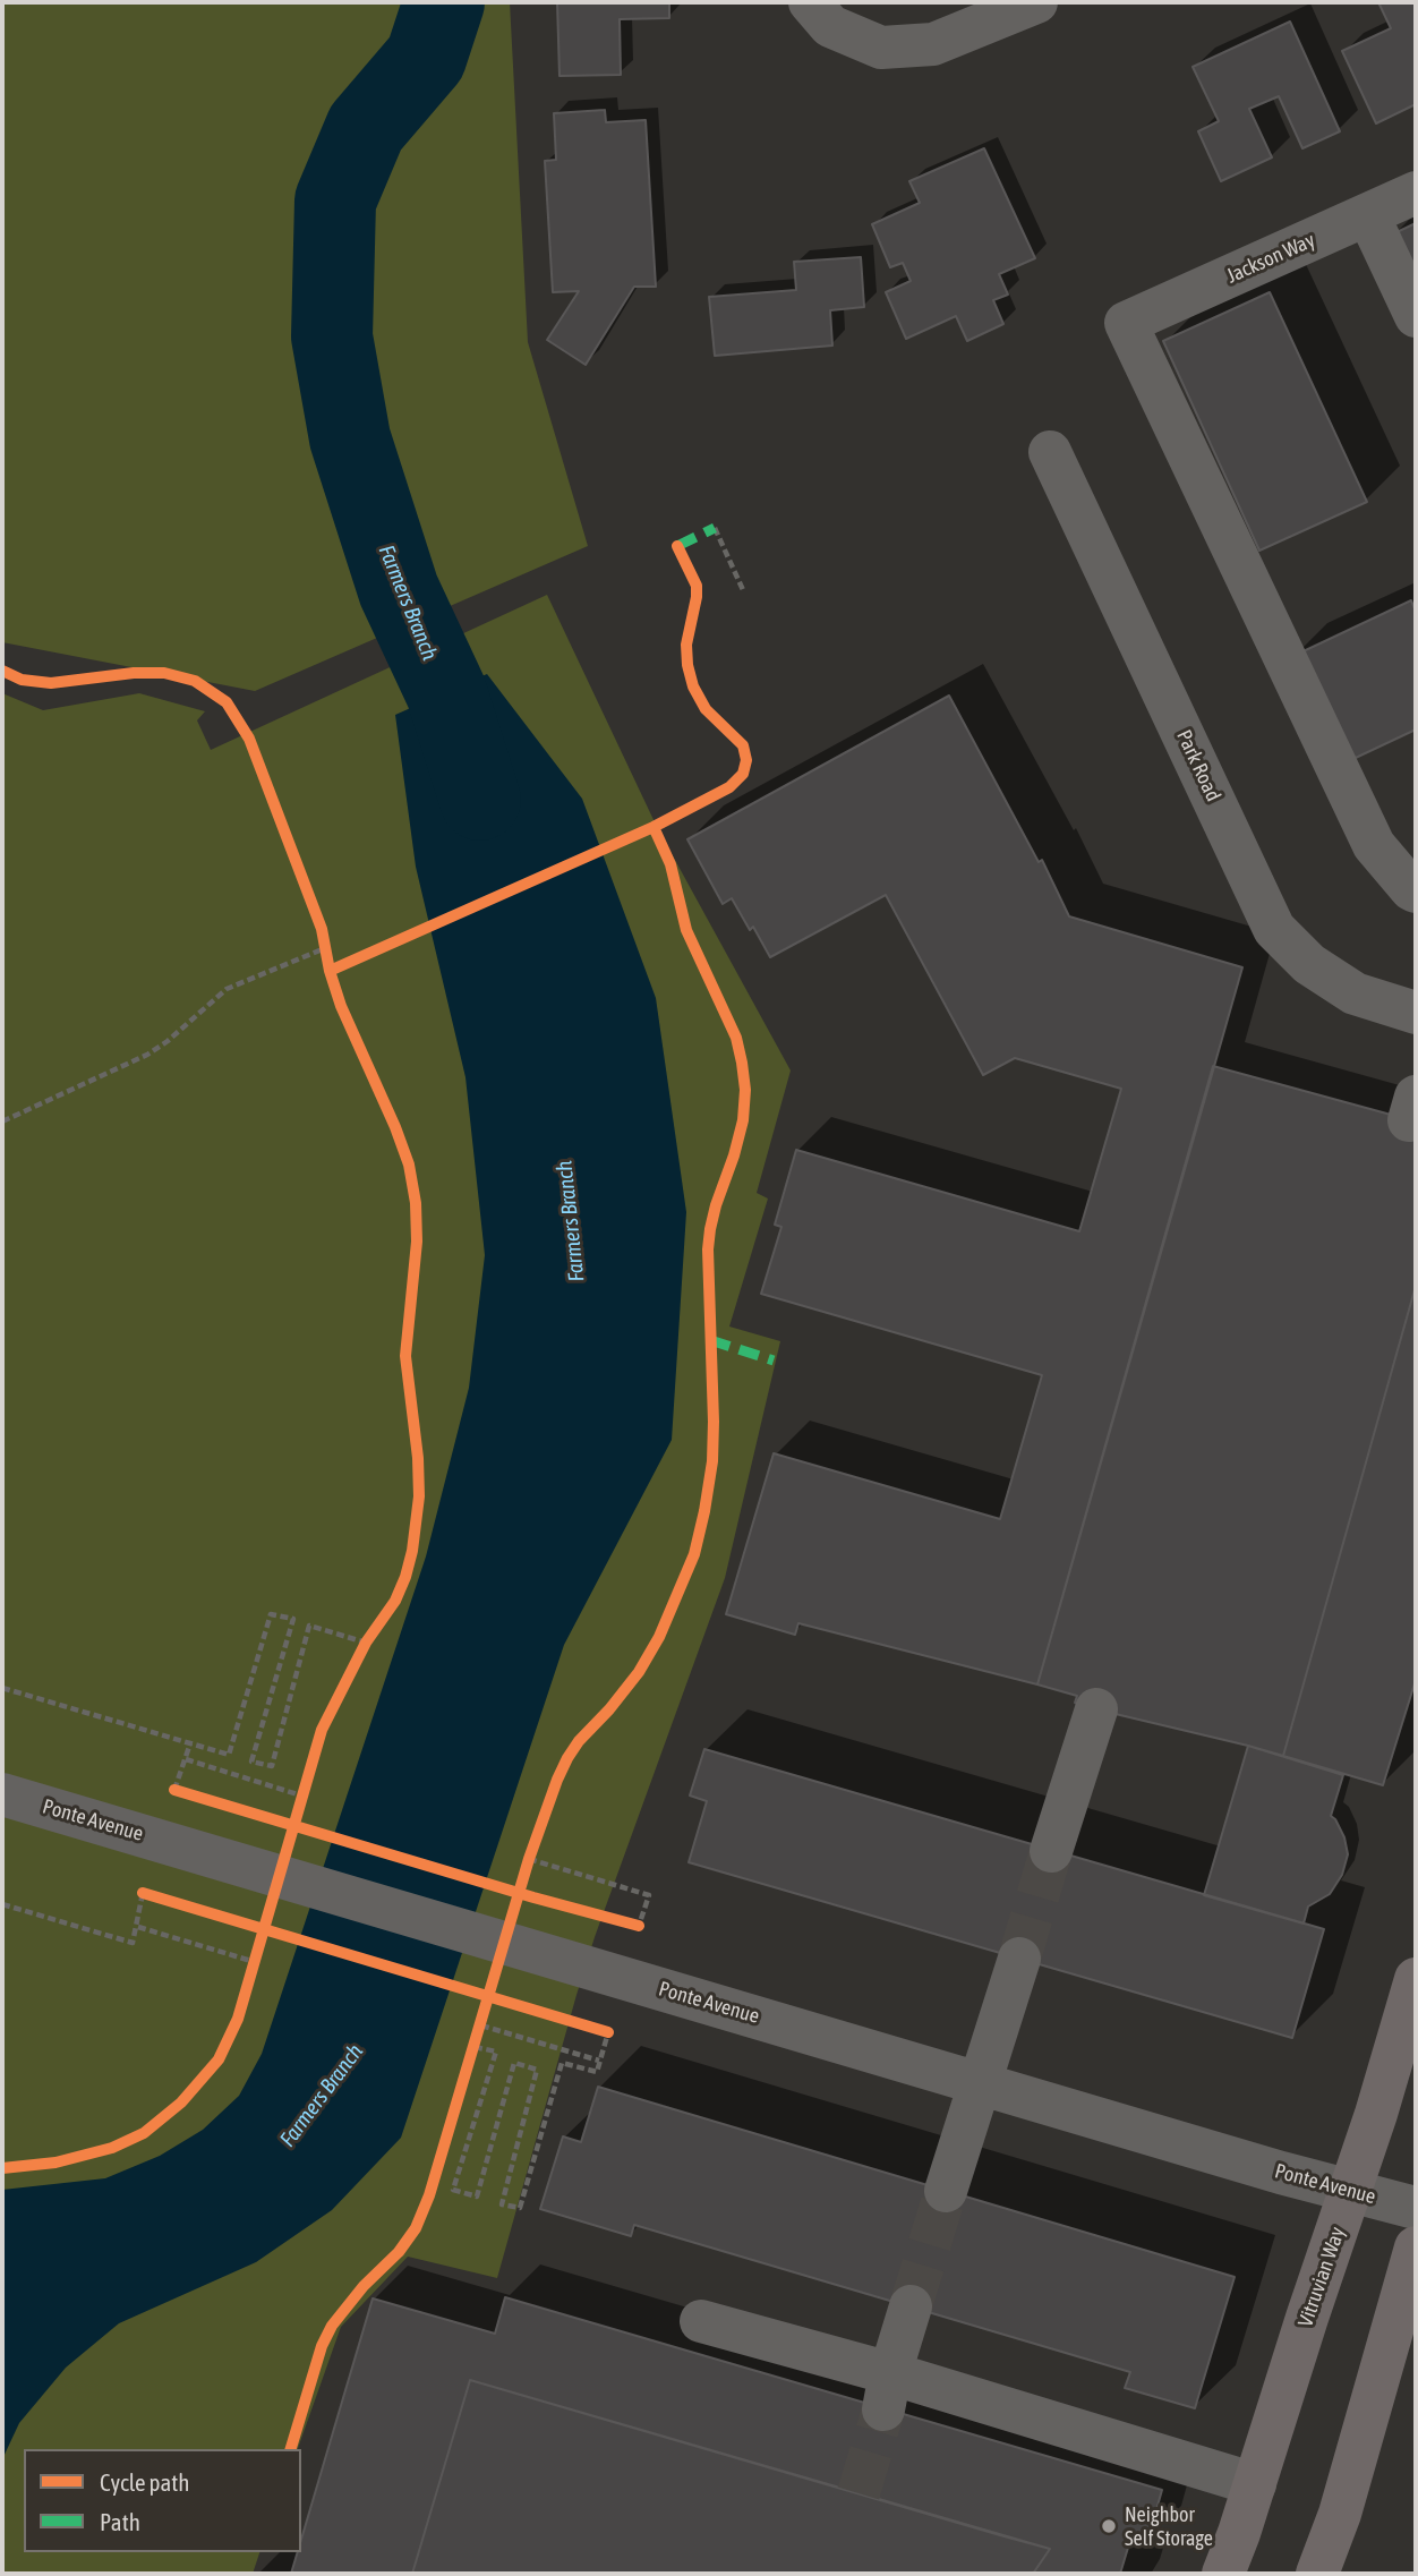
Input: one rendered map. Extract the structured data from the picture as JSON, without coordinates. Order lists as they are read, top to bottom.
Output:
{
  "streets": {
    "main road": ["Vitruvian Way"],
    "street": ["Jackson Way", "Park Road", "Ponte Avenue"]
  },
  "crossings": [
    ["Ponte Avenue", "Vitruvian Way"]
  ],
  "water": ["Farmers Branch"],
  "places": ["Neighbor Self Storage"],
  "legend": ["Cycle path", "Path"]
}
